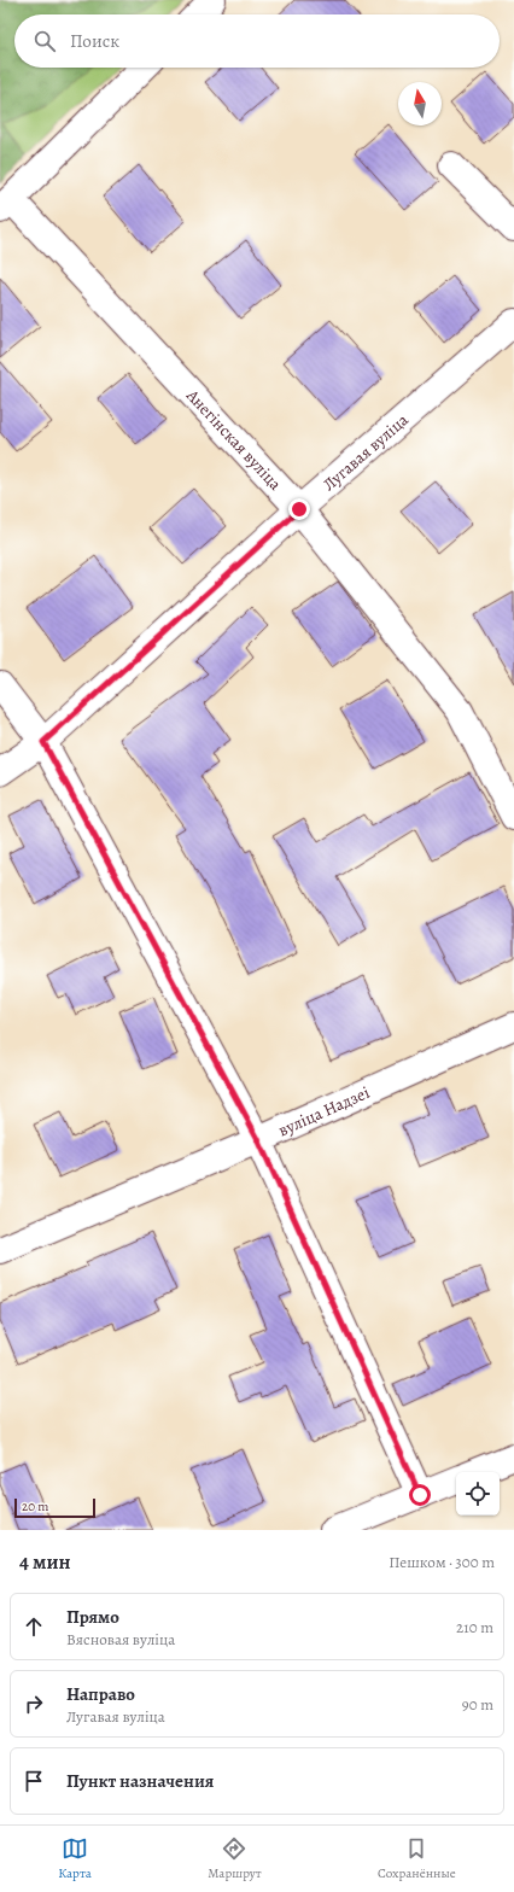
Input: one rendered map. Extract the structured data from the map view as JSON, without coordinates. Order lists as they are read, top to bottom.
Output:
{
  "streets": {
    "street": ["Анегінская вуліца", "Лугавая вуліца", "вуліца Надзеі"]
  },
  "crossings": [
    ["Анегінская вуліца", "Лугавая вуліца"]
  ],
  "scale_bar": "20 m",
  "north": "top",
  "page": {
    "search": "Поиск",
    "scale": "20 m",
    "heading": ["4 мин", "Пешком · 300 m"],
    "list": [
      ["Прямо", "Вясновая вуліца", "210 m"],
      ["Направо", "Лугавая вуліца", "90 m"],
      "Пункт назначения"
    ],
    "nav": ["Карта", "Маршрут", "Сохранённые"]
  }
}
